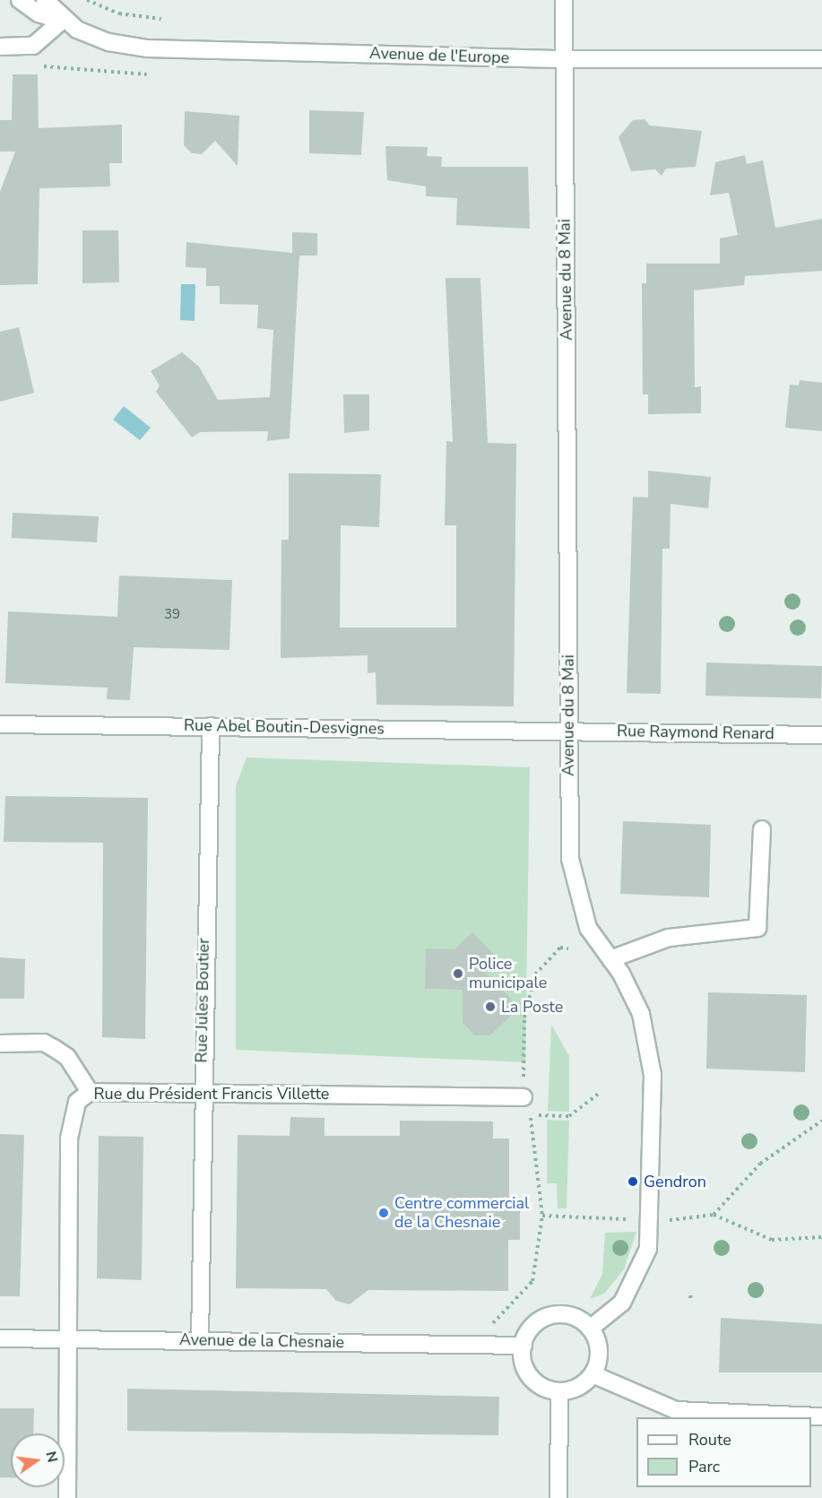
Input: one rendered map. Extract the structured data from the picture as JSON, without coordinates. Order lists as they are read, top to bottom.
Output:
{
  "streets": {
    "street": [
      "Avenue de l'Europe",
      "Avenue du 8 Mai",
      "Rue Abel Boutin-Desvignes",
      "Rue Raymond Renard",
      "Rue Jules Boutier",
      "Rue du Président Francis Villette",
      "Avenue de la Chesnaie"
    ]
  },
  "crossings": [
    ["Avenue de l'Europe", "Avenue du 8 Mai"],
    ["Avenue du 8 Mai", "Rue Abel Boutin-Desvignes"],
    ["Avenue du 8 Mai", "Rue Raymond Renard"],
    ["Avenue du 8 Mai", "Avenue de la Chesnaie"],
    ["Rue Abel Boutin-Desvignes", "Rue Raymond Renard"],
    ["Rue Abel Boutin-Desvignes", "Rue Jules Boutier"],
    ["Rue Jules Boutier", "Rue du Président Francis Villette"],
    ["Rue Jules Boutier", "Avenue de la Chesnaie"],
    ["Rue du Président Francis Villette", "Avenue de la Chesnaie"]
  ],
  "places": [
    "Police municipale",
    "La Poste",
    "Gendron",
    "Centre commercial de la Chesnaie"
  ],
  "house_numbers": ["39"],
  "legend": ["Route", "Parc"],
  "north": "right"
}
